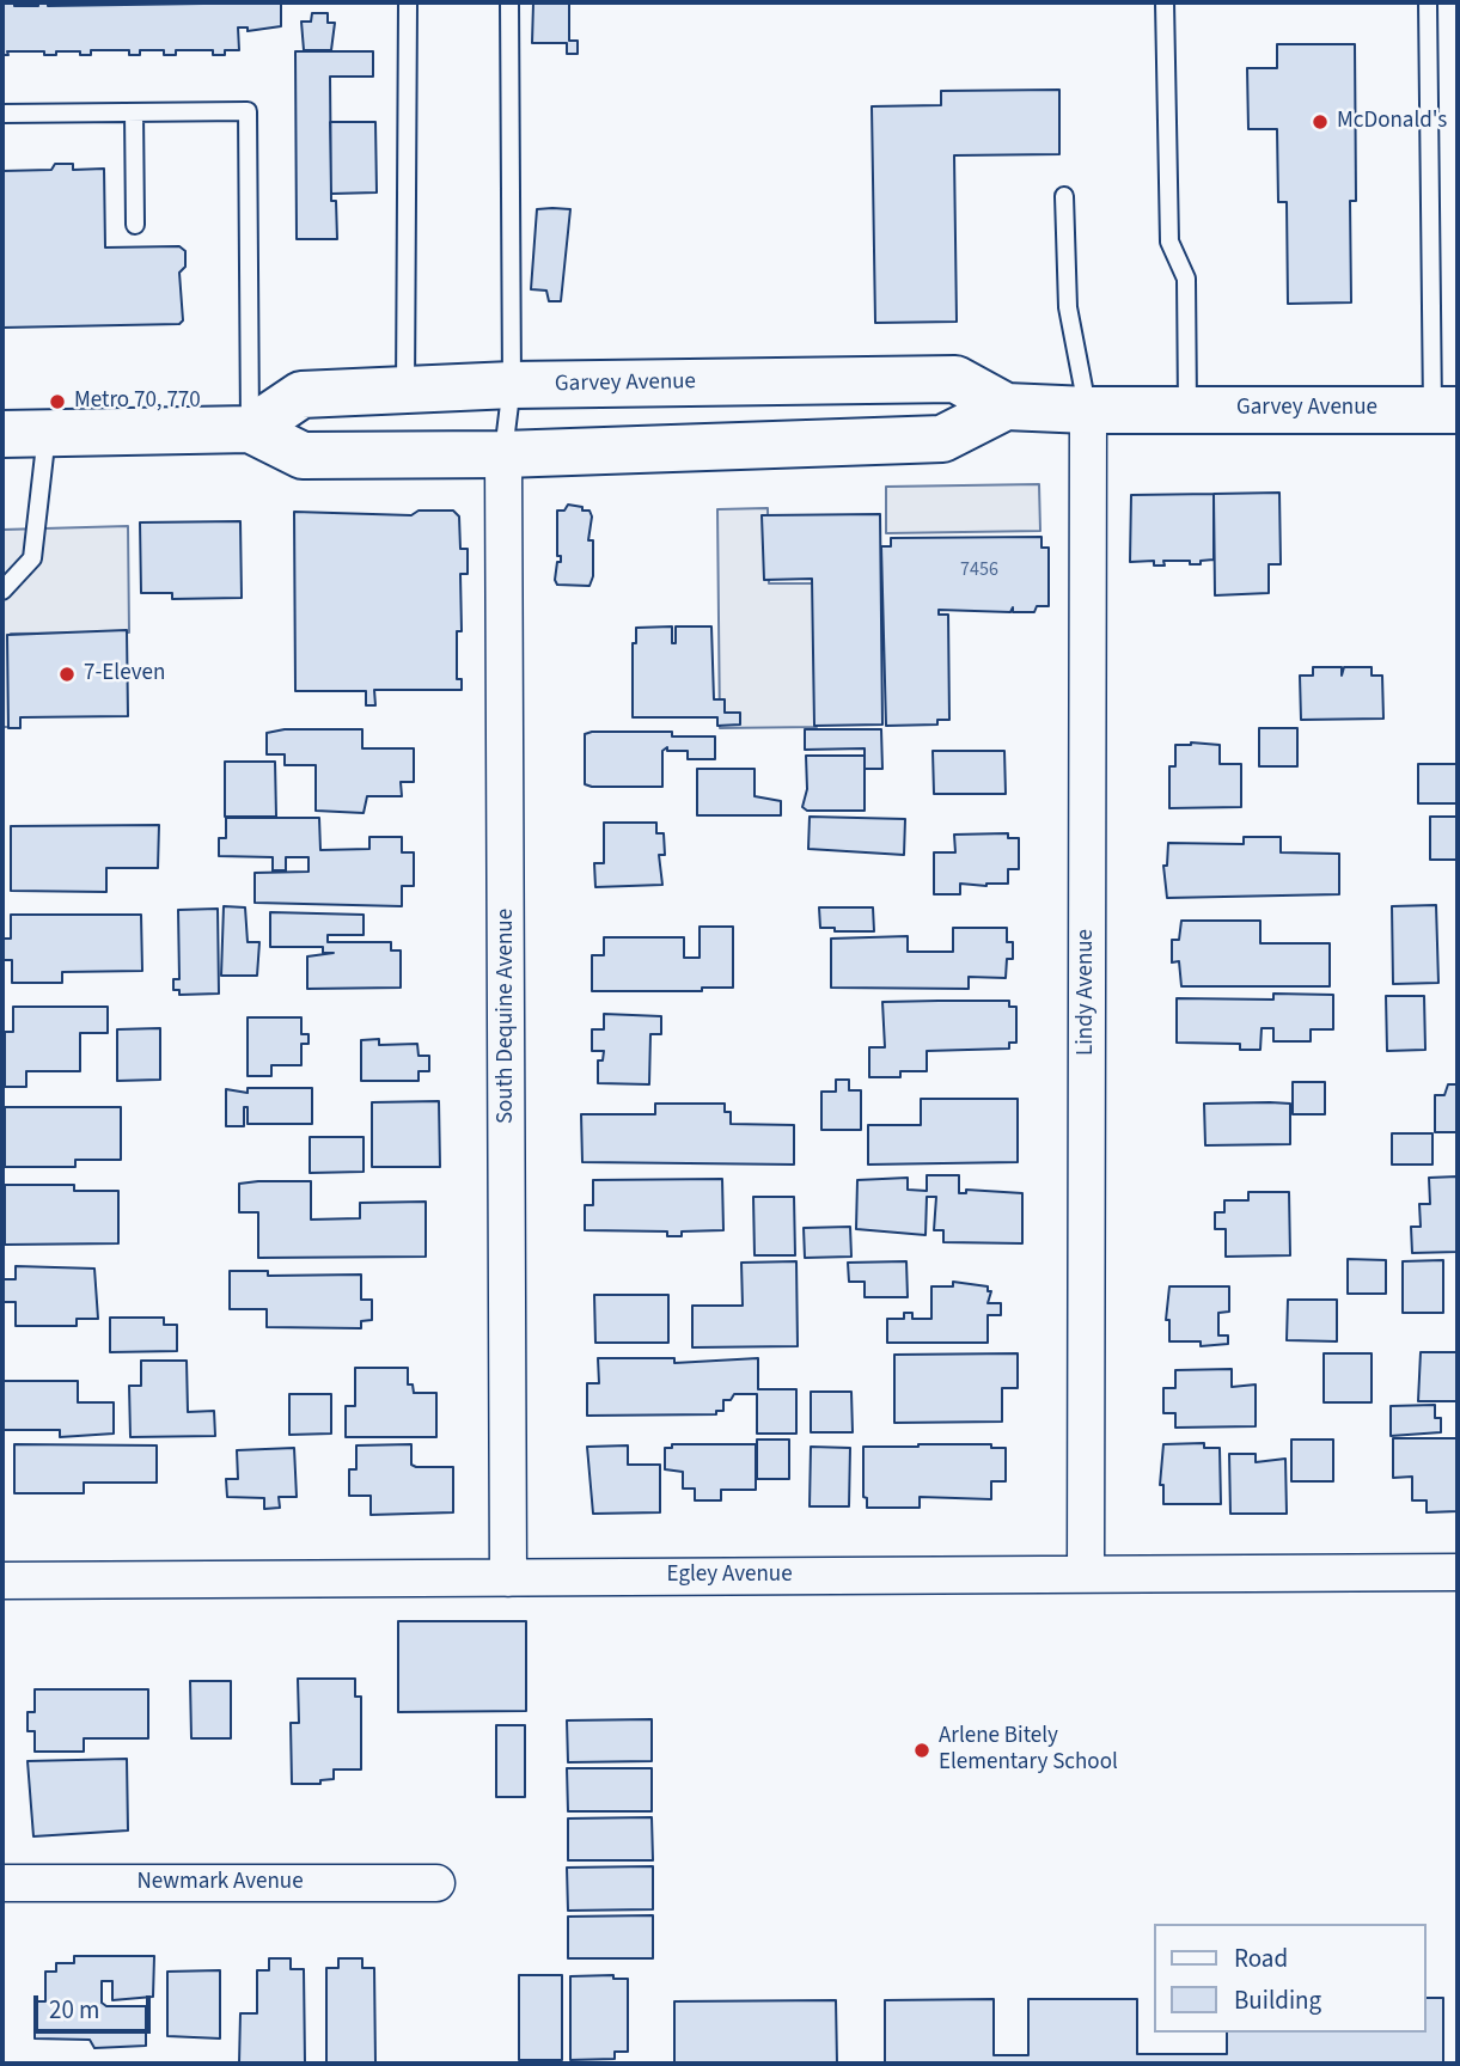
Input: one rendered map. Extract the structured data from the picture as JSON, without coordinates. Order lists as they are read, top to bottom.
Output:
{
  "streets": {
    "main road": ["Garvey Avenue"],
    "street": [
      "Lindy Avenue",
      "South Dequine Avenue",
      "Egley Avenue",
      "Newmark Avenue"
    ]
  },
  "crossings": [
    ["Garvey Avenue", "Lindy Avenue"],
    ["Garvey Avenue", "South Dequine Avenue"],
    ["Lindy Avenue", "Egley Avenue"],
    ["South Dequine Avenue", "Egley Avenue"]
  ],
  "places": [
    "McDonald's",
    "Metro 70, 770",
    "7-Eleven",
    "Arlene Bitely Elementary School"
  ],
  "house_numbers": ["7456"],
  "legend": ["Road", "Building"],
  "scale_bar": "20 m"
}
